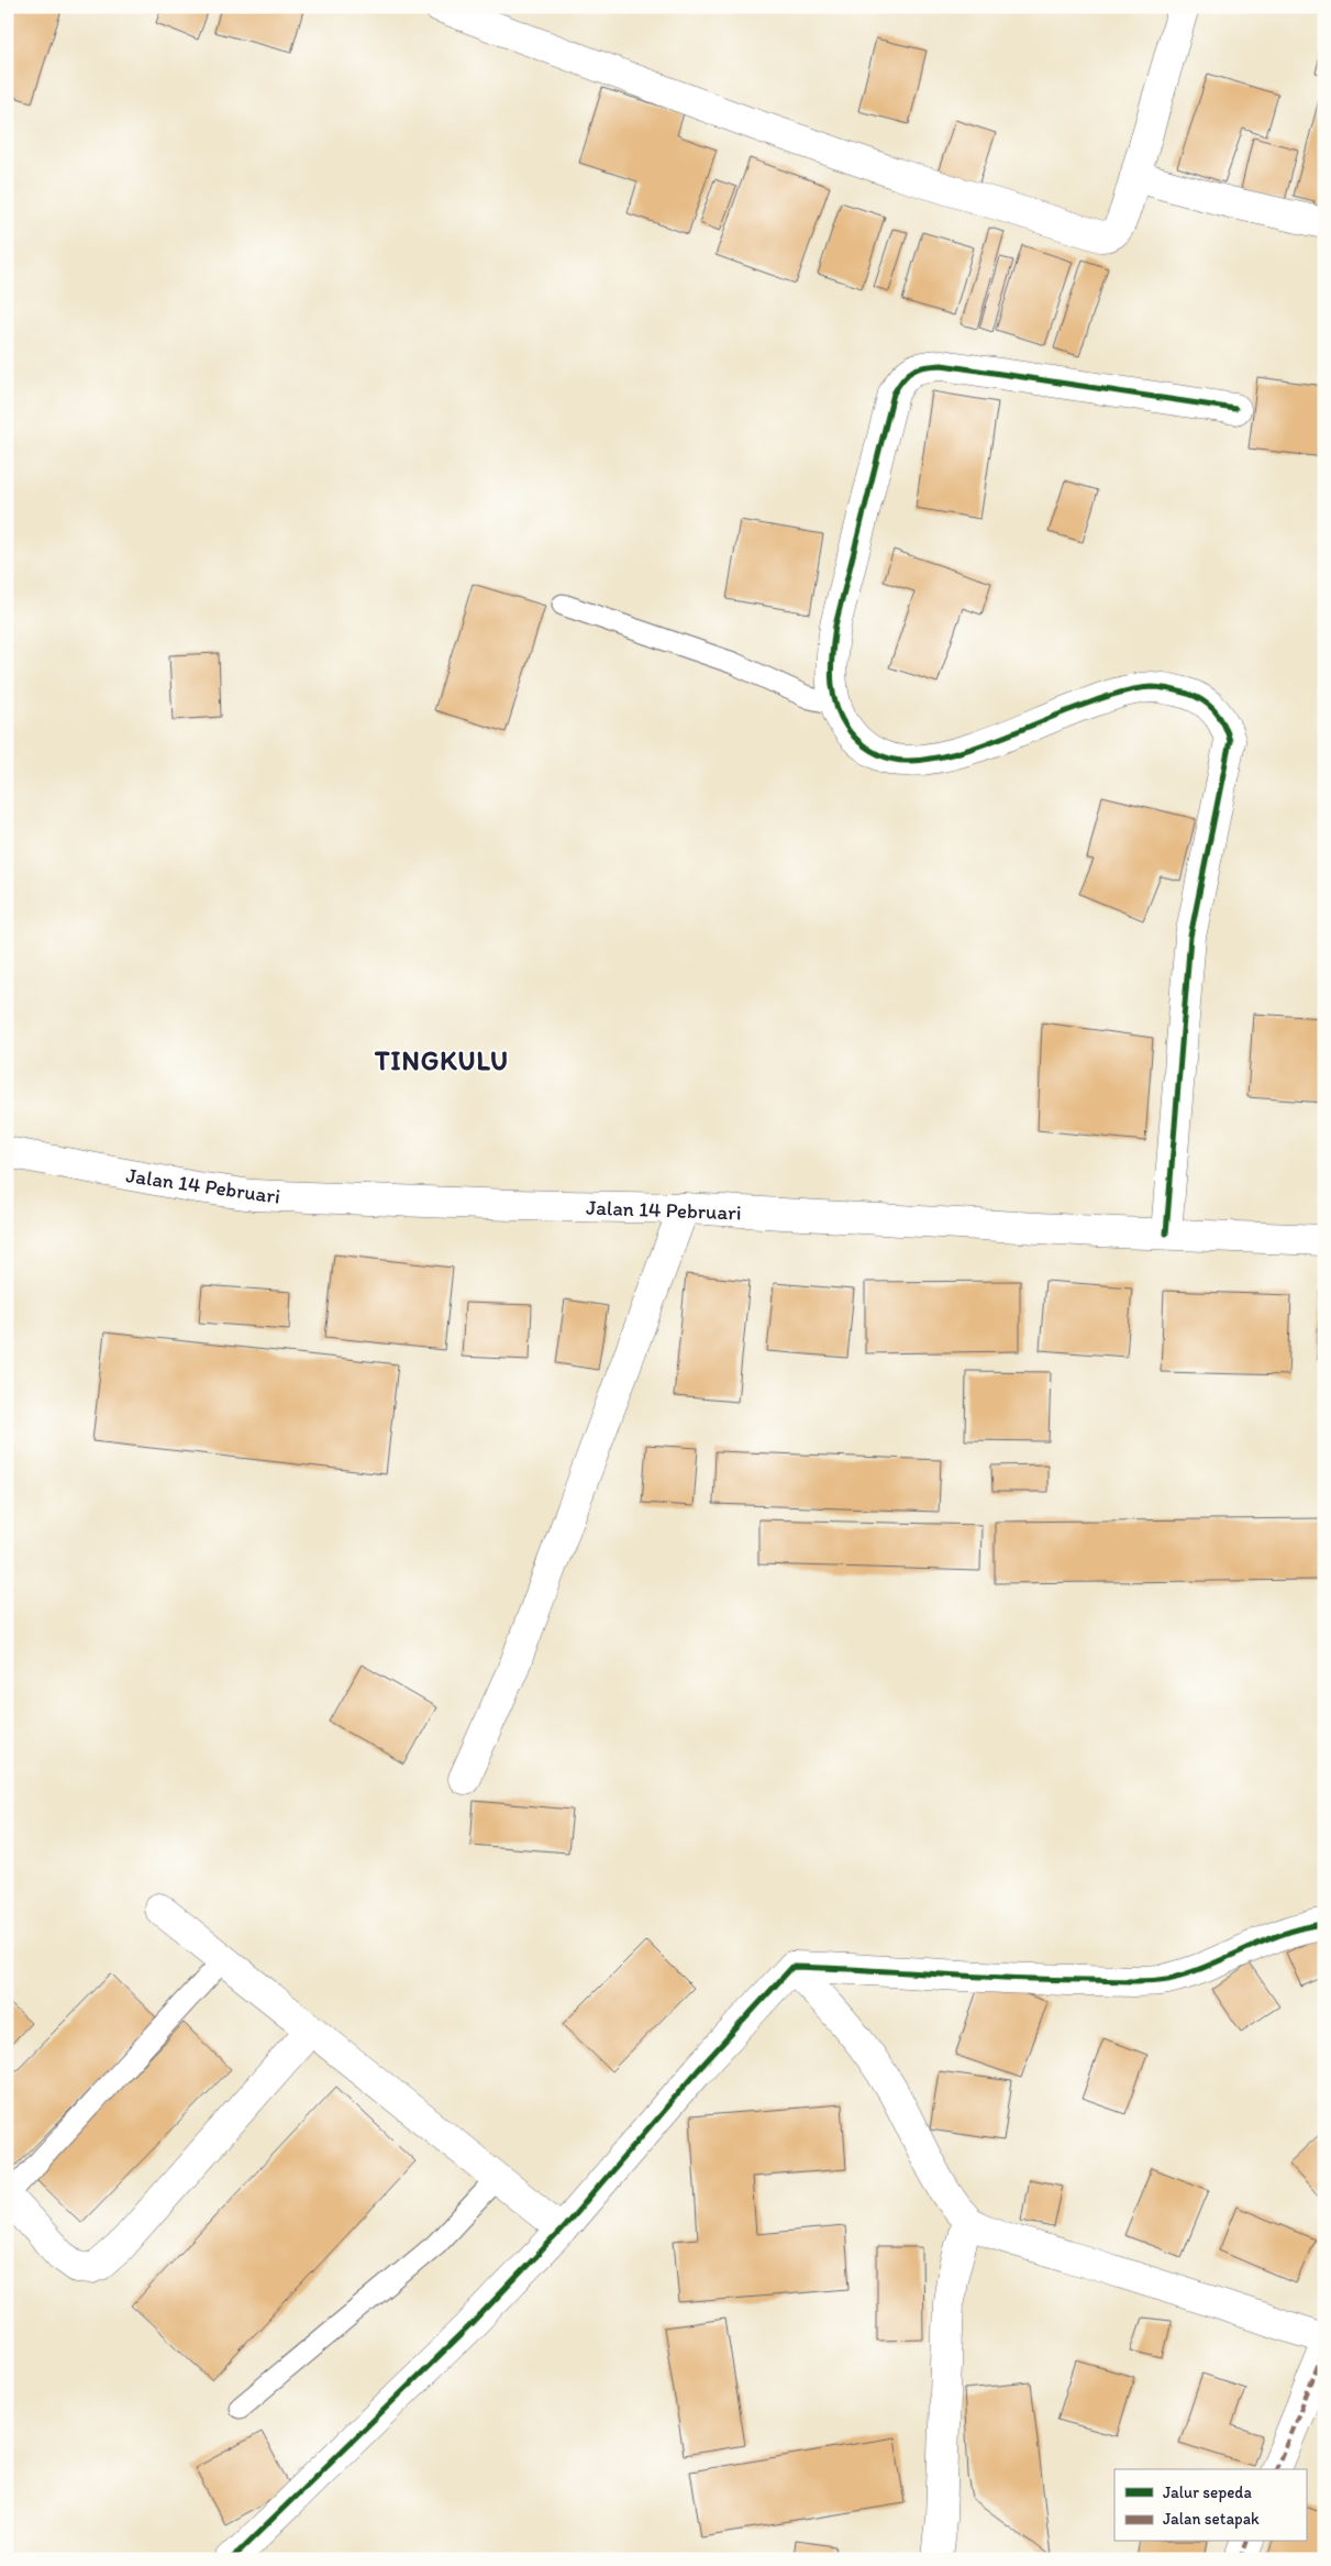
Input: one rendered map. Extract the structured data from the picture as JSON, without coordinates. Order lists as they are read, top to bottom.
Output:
{
  "streets": {
    "street": ["Jalan 14 Pebruari"]
  },
  "districts": ["TINGKULU"],
  "legend": ["Jalur sepeda", "Jalan setapak"]
}
